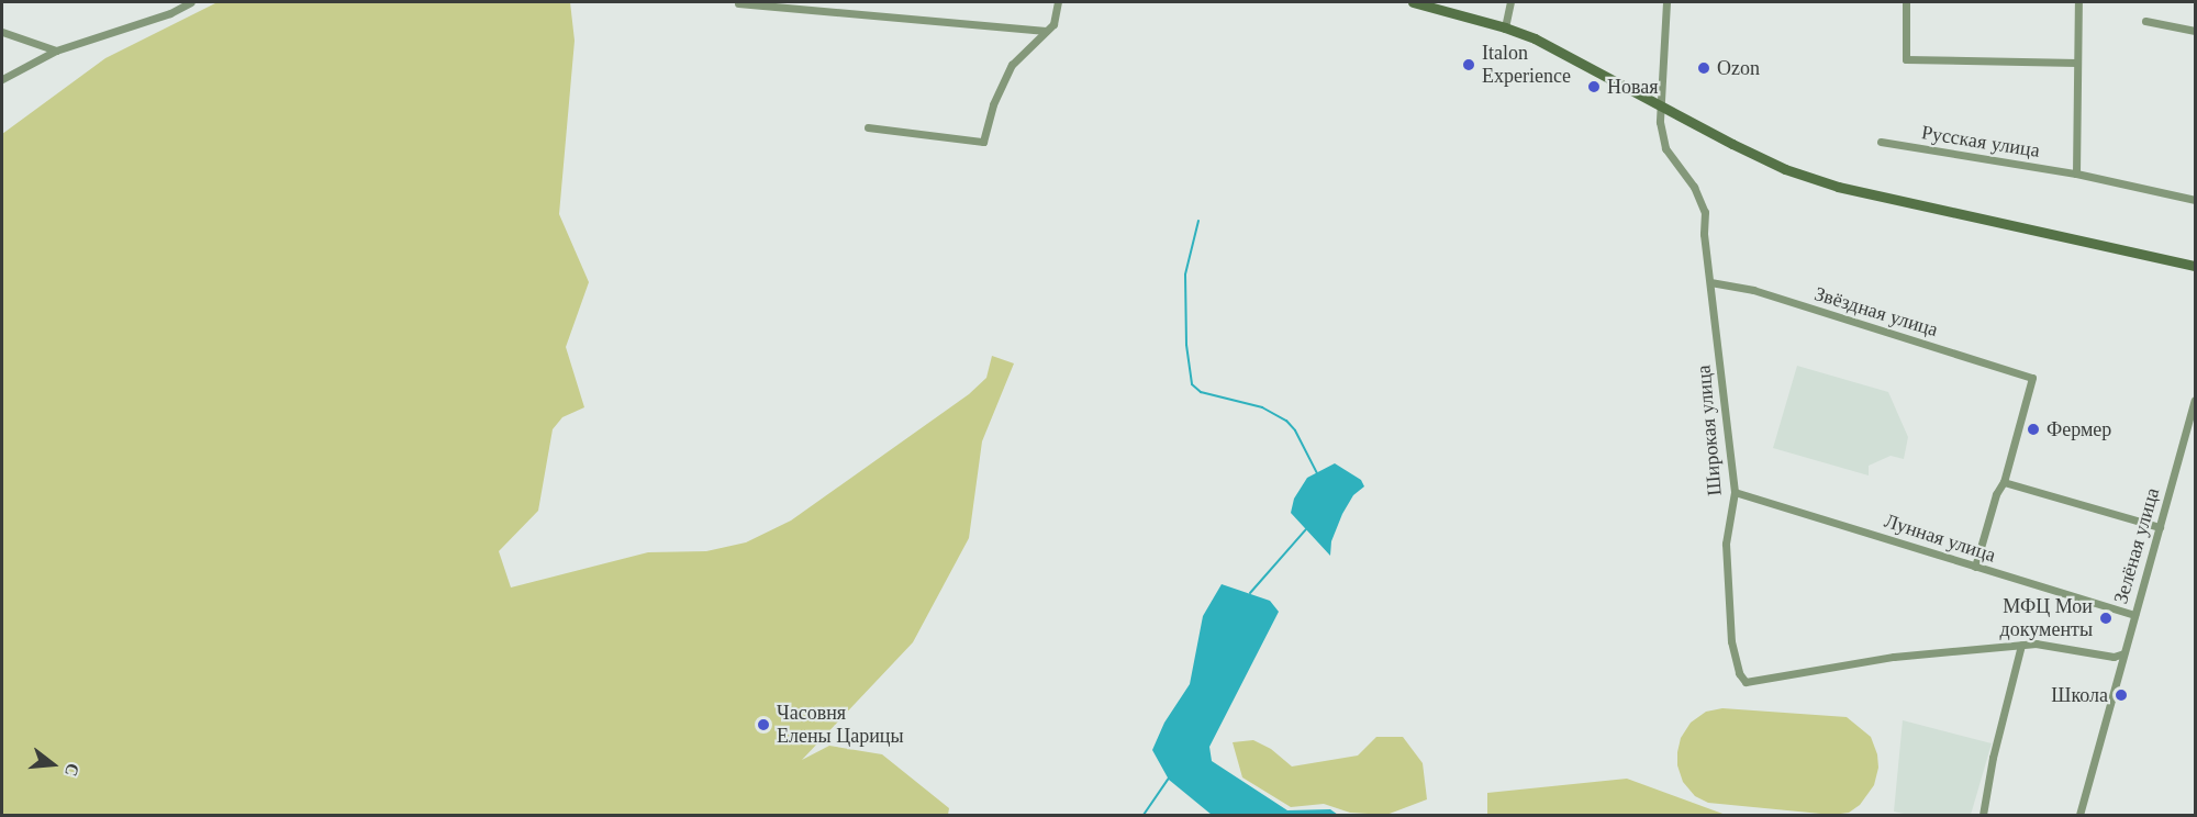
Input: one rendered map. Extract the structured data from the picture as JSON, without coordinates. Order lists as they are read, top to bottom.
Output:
{
  "streets": {
    "street": [
      "Русская улица",
      "Звёздная улица",
      "Широкая улица",
      "Лунная улица",
      "Зелёная улица"
    ]
  },
  "crossings": [
    ["Звёздная улица", "Широкая улица"],
    ["Широкая улица", "Лунная улица"],
    ["Широкая улица", "Зелёная улица"],
    ["Лунная улица", "Зелёная улица"]
  ],
  "places": [
    "Italon Experience",
    "Ozon",
    "Новая",
    "Фермер",
    "МФЦ Мои документы",
    "Школа",
    "Часовня Елены Царицы"
  ],
  "north": "right"
}
